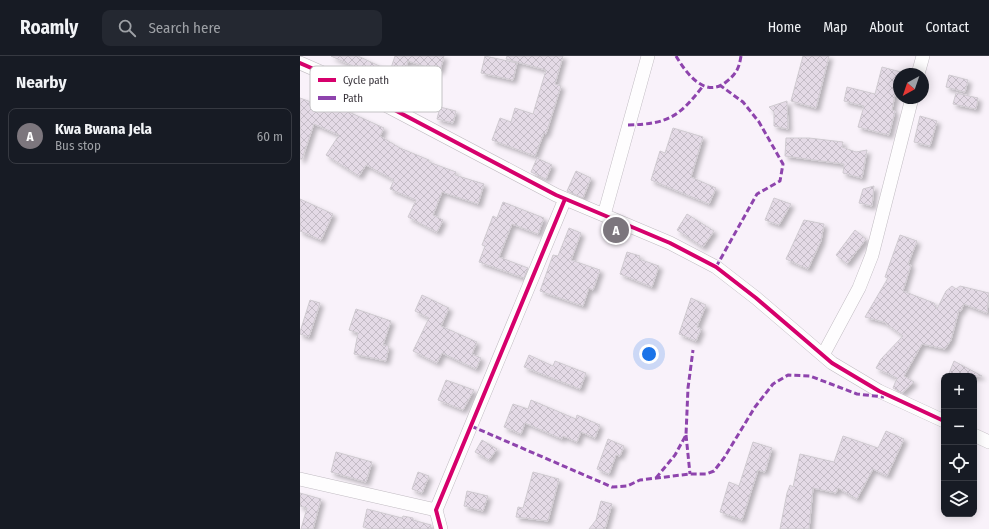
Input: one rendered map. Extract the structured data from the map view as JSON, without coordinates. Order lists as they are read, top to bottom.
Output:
{
  "legend": ["Cycle path", "Path"],
  "north": "bottom left",
  "page": {
    "header": "Roamly",
    "search": "Search here",
    "nav": [
      "Home",
      "Map",
      "About",
      "Contact"
    ],
    "heading": "Nearby",
    "list": [
      {
        "mark": "A",
        "name": "Kwa Bwana Jela",
        "note": "Bus stop",
        "value": "60 m"
      }
    ],
    "pins": "A",
    "map_buttons": ["+", "−"]
  }
}
